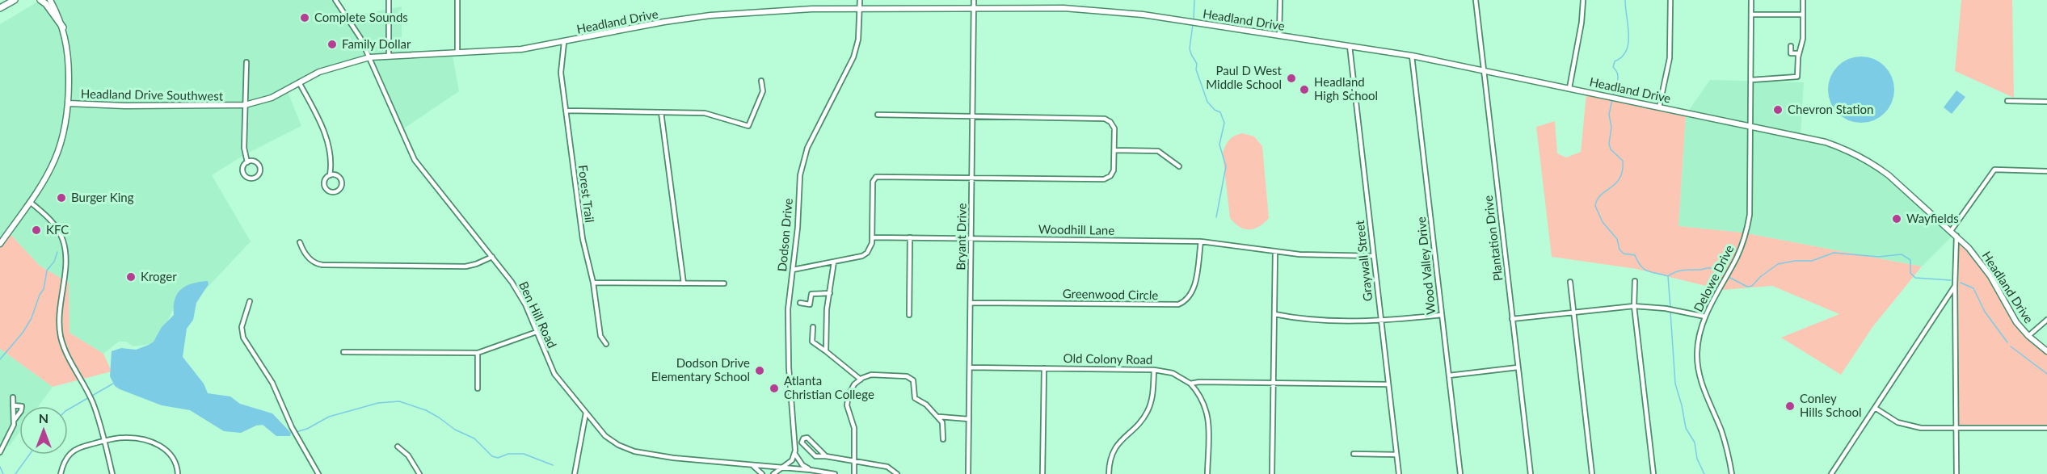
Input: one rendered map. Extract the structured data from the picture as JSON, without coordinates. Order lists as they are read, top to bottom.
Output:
{
  "streets": {
    "main road": ["Headland Drive", "Headland Drive Southwest"],
    "street": [
      "Forest Trail",
      "Woodhill Lane",
      "Dodson Drive",
      "Bryant Drive",
      "Plantation Drive",
      "Graywall Street",
      "Wood Valley Drive",
      "Delowe Drive",
      "Greenwood Circle",
      "Ben Hill Road",
      "Old Colony Road"
    ]
  },
  "crossings": [
    ["Headland Drive", "Headland Drive Southwest"],
    ["Headland Drive", "Forest Trail"],
    ["Headland Drive", "Dodson Drive"],
    ["Headland Drive", "Bryant Drive"],
    ["Headland Drive", "Plantation Drive"],
    ["Headland Drive", "Graywall Street"],
    ["Headland Drive", "Wood Valley Drive"],
    ["Headland Drive", "Delowe Drive"],
    ["Headland Drive", "Ben Hill Road"],
    ["Woodhill Lane", "Bryant Drive"],
    ["Woodhill Lane", "Graywall Street"],
    ["Woodhill Lane", "Greenwood Circle"],
    ["Bryant Drive", "Greenwood Circle"],
    ["Bryant Drive", "Old Colony Road"]
  ],
  "places": [
    "Complete Sounds",
    "Family Dollar",
    "Paul D West Middle School",
    "Headland High School",
    "Chevron Station",
    "Burger King",
    "Wayfields",
    "KFC",
    "Kroger",
    "Dodson Drive Elementary School",
    "Atlanta Christian College",
    "Conley Hills School"
  ],
  "north": "top"
}
